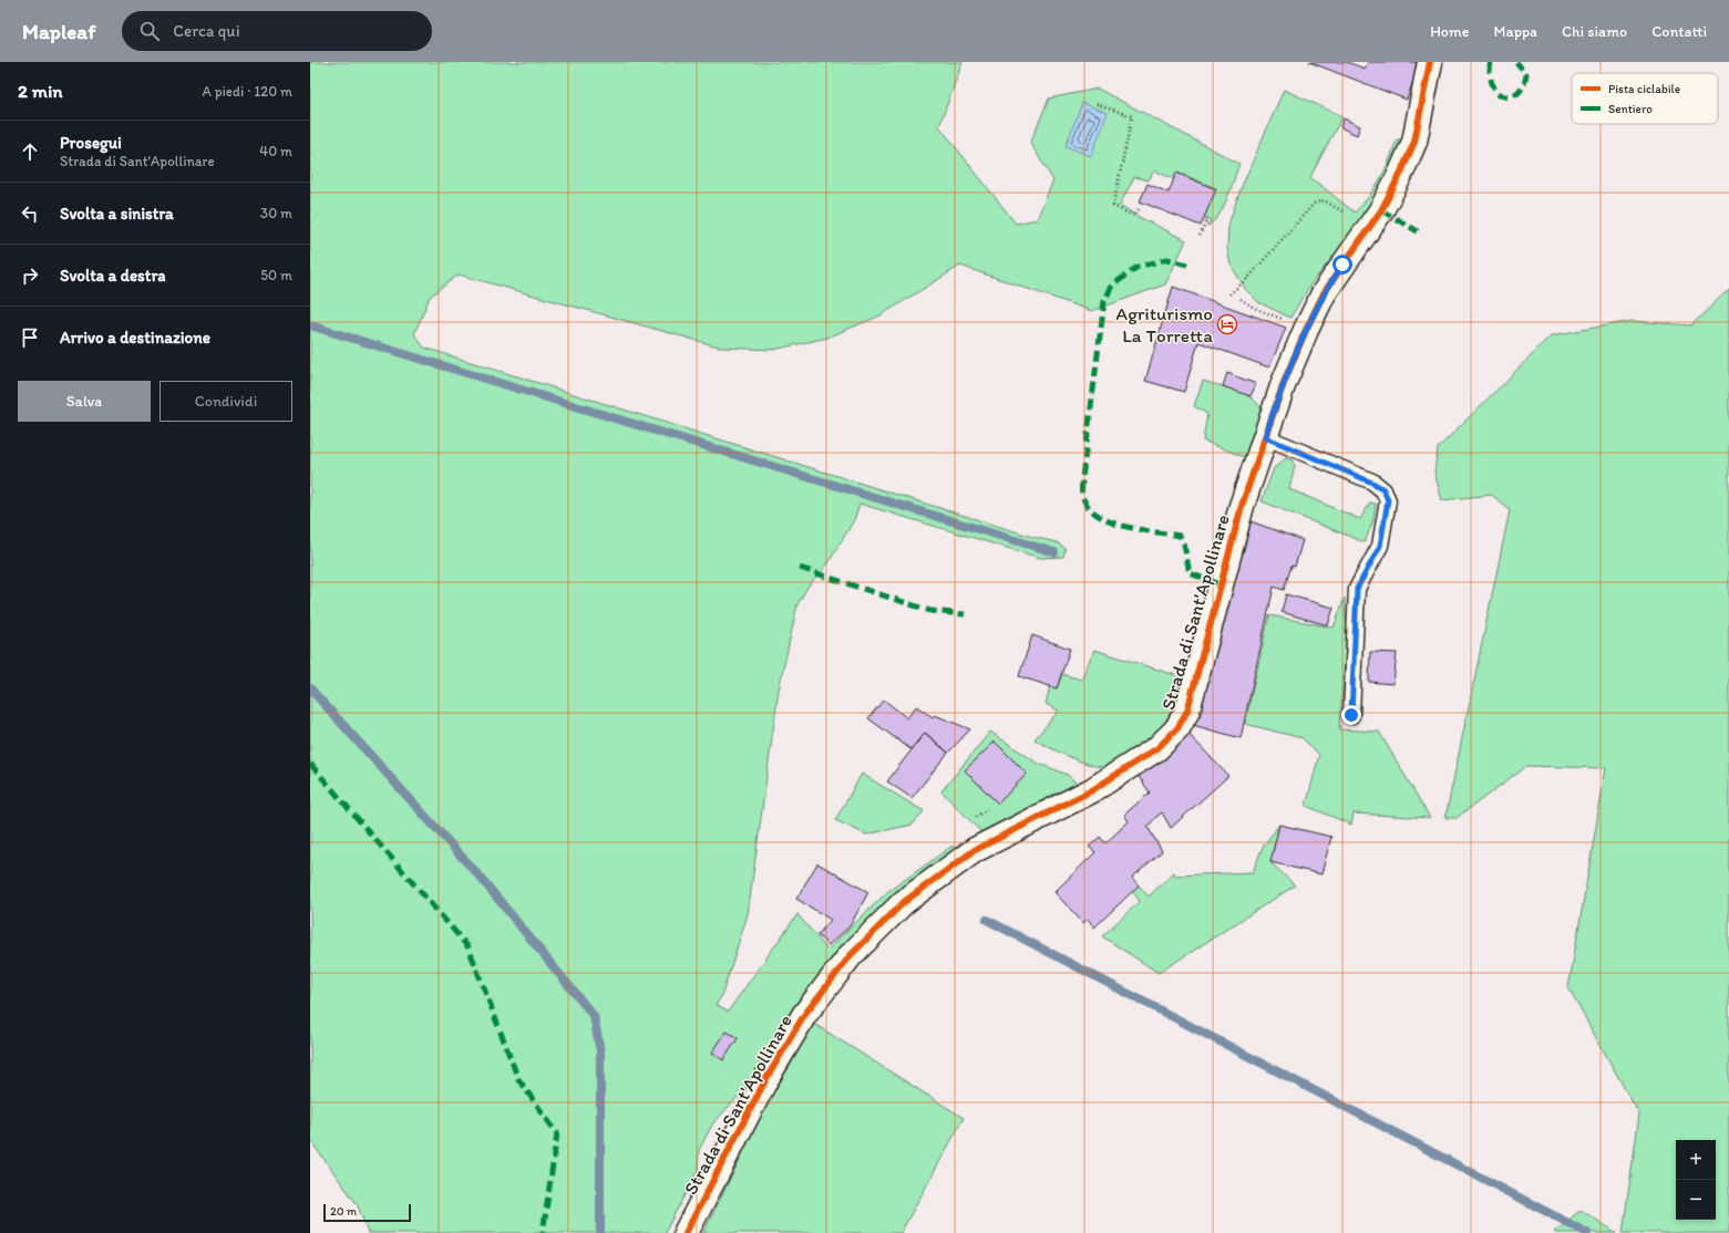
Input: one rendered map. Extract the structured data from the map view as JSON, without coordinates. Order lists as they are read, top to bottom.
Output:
{
  "streets": {
    "street": ["Strada di Sant'Apollinare"]
  },
  "places": {
    "hotel": ["Agriturismo La Torretta"]
  },
  "legend": ["Pista ciclabile", "Sentiero"],
  "scale_bar": "20 m",
  "page": {
    "header": "Mapleaf",
    "search": "Cerca qui",
    "nav": [
      "Home",
      "Mappa",
      "Chi siamo",
      "Contatti"
    ],
    "heading": ["2 min", "A piedi · 120 m"],
    "list": [
      ["Prosegui", "Strada di Sant'Apollinare", "40 m"],
      ["Svolta a sinistra", "30 m"],
      ["Svolta a destra", "50 m"],
      "Arrivo a destinazione"
    ],
    "buttons": ["Salva", "Condividi"],
    "map_buttons": ["+", "−"],
    "scale": "20 m"
  }
}
